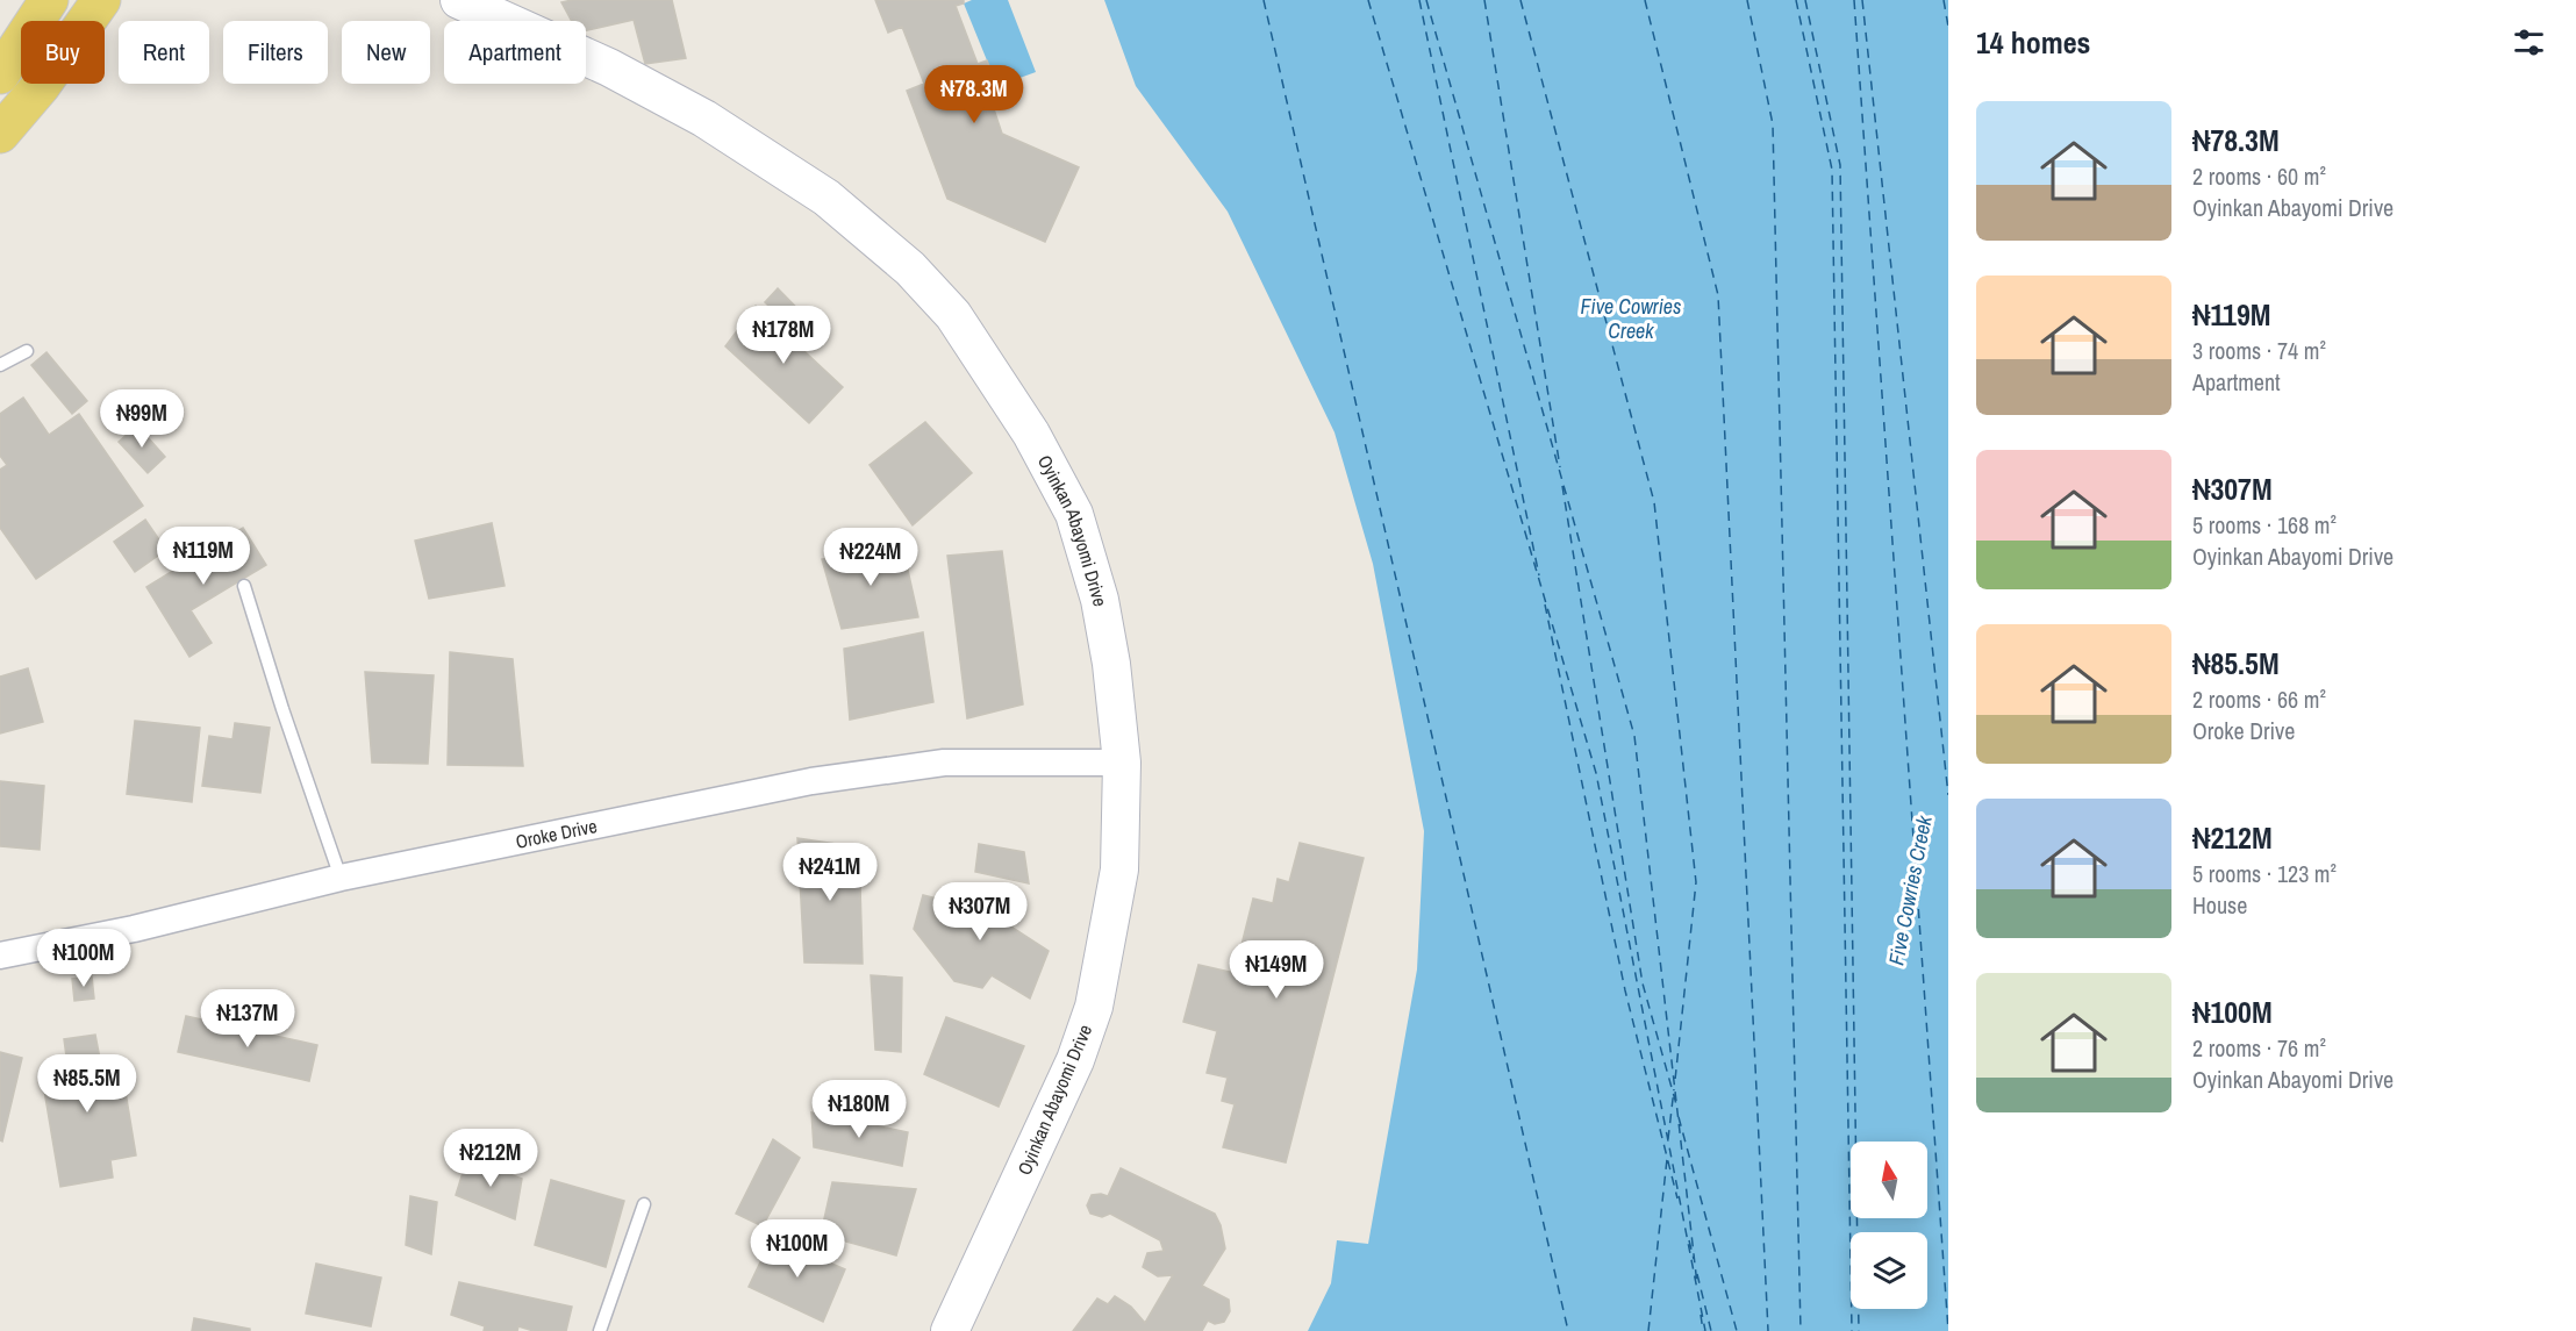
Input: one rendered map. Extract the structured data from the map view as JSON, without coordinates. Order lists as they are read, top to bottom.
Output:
{
  "streets": {
    "street": ["Oyinkan Abayomi Drive", "Oroke Drive"]
  },
  "crossings": [
    ["Oyinkan Abayomi Drive", "Oroke Drive"]
  ],
  "water": ["Five Cowries Creek"],
  "north": "top",
  "page": {
    "heading": "14 homes",
    "chip": [
      "Buy",
      "Rent",
      "Filters",
      "New",
      "Apartment"
    ],
    "price": [
      "₦78.3M",
      "₦178M",
      "₦99M",
      "₦119M",
      "₦224M",
      "₦241M",
      "₦307M",
      "₦100M",
      "₦149M",
      "₦137M",
      "₦85.5M",
      "₦180M",
      "₦212M",
      "₦100M"
    ],
    "list": [
      {
        "name": "₦78.3M",
        "note": "2 rooms · 60 m² · Oyinkan Abayomi Drive"
      },
      {
        "name": "₦119M",
        "note": "3 rooms · 74 m² · Apartment"
      },
      {
        "name": "₦307M",
        "note": "5 rooms · 168 m² · Oyinkan Abayomi Drive"
      },
      {
        "name": "₦85.5M",
        "note": "2 rooms · 66 m² · Oroke Drive"
      },
      {
        "name": "₦212M",
        "note": "5 rooms · 123 m² · House"
      },
      {
        "name": "₦100M",
        "note": "2 rooms · 76 m² · Oyinkan Abayomi Drive"
      }
    ]
  }
}
